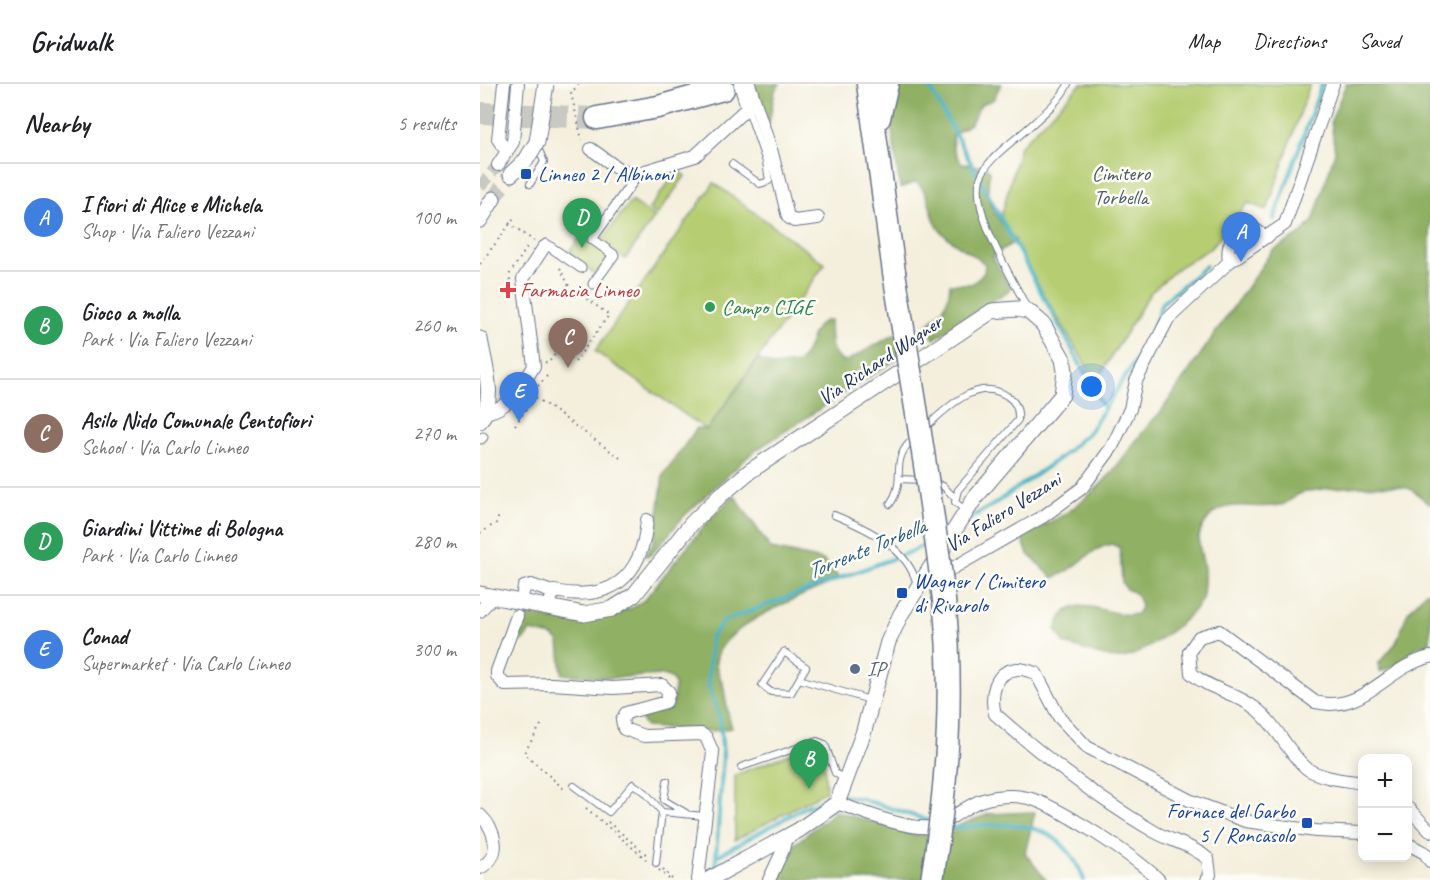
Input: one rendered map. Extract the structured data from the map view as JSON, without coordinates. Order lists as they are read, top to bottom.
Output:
{
  "streets": {
    "street": ["Via Richard Wagner", "Via Faliero Vezzani"]
  },
  "water": ["Torrente Torbella"],
  "parks": ["Cimitero Torbella"],
  "places": {
    "transit": ["Linneo 2 / Albinoni", "Wagner / Cimitero di Rivarolo", "Fornace del Garbo 5 / Roncasolo"],
    "health": ["Farmacia Linneo"],
    "other": ["Campo CIGE", "IP"]
  },
  "page": {
    "header": "Gridwalk",
    "nav": ["Map", "Directions", "Saved"],
    "heading": ["Nearby", "5 results"],
    "list": [
      {
        "mark": "A",
        "name": "I fiori di Alice e Michela",
        "note": "Shop · Via Faliero Vezzani",
        "value": "100 m"
      },
      {
        "mark": "B",
        "name": "Gioco a molla",
        "note": "Park · Via Faliero Vezzani",
        "value": "260 m"
      },
      {
        "mark": "C",
        "name": "Asilo Nido Comunale Centofiori",
        "note": "School · Via Carlo Linneo",
        "value": "270 m"
      },
      {
        "mark": "D",
        "name": "Giardini Vittime di Bologna",
        "note": "Park · Via Carlo Linneo",
        "value": "280 m"
      },
      {
        "mark": "E",
        "name": "Conad",
        "note": "Supermarket · Via Carlo Linneo",
        "value": "300 m"
      }
    ],
    "pins": [
      "D",
      "A",
      "C",
      "E",
      "B"
    ],
    "map_buttons": ["+", "−"]
  }
}
